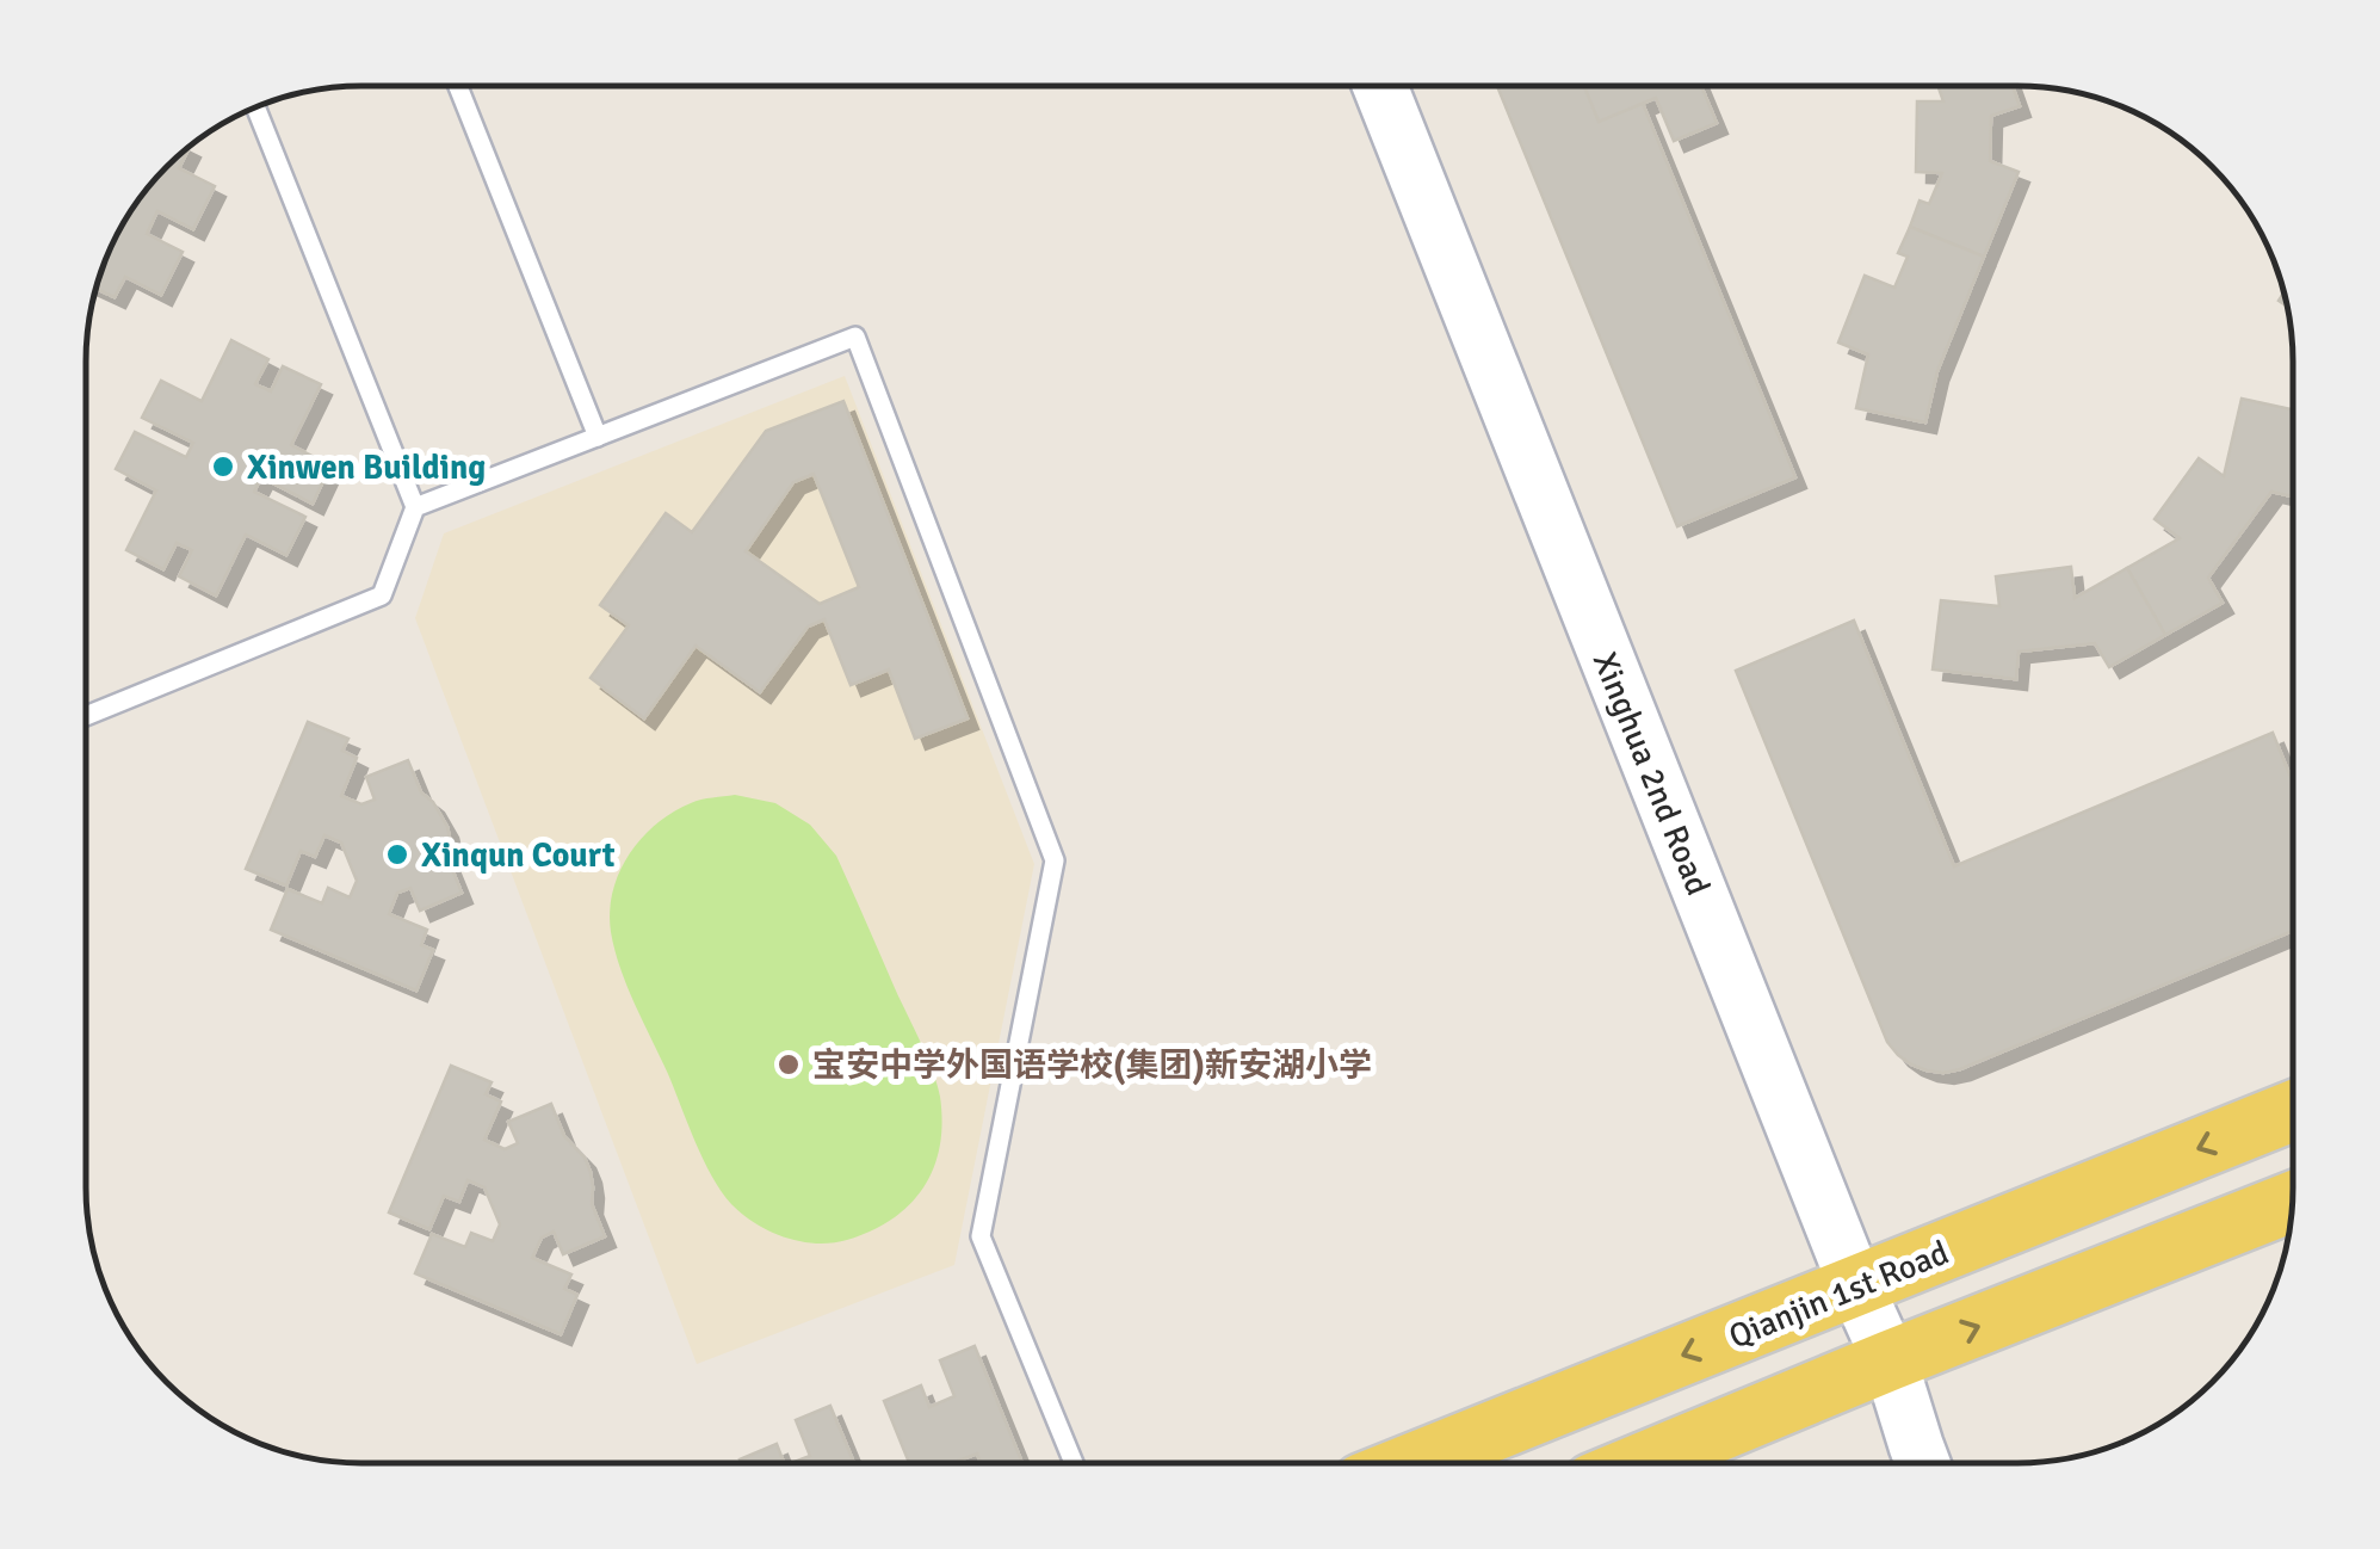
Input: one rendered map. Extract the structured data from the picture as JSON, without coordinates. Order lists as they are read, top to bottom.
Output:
{
  "streets": {
    "main road": ["Xinghua 2nd Road", "Qianjin 1st Road"]
  },
  "crossings": [
    ["Xinghua 2nd Road", "Qianjin 1st Road"]
  ],
  "places": ["Xinwen Building", "Xinqun Court", "宝安中学外国语学校(集团)新安湖小学"]
}
